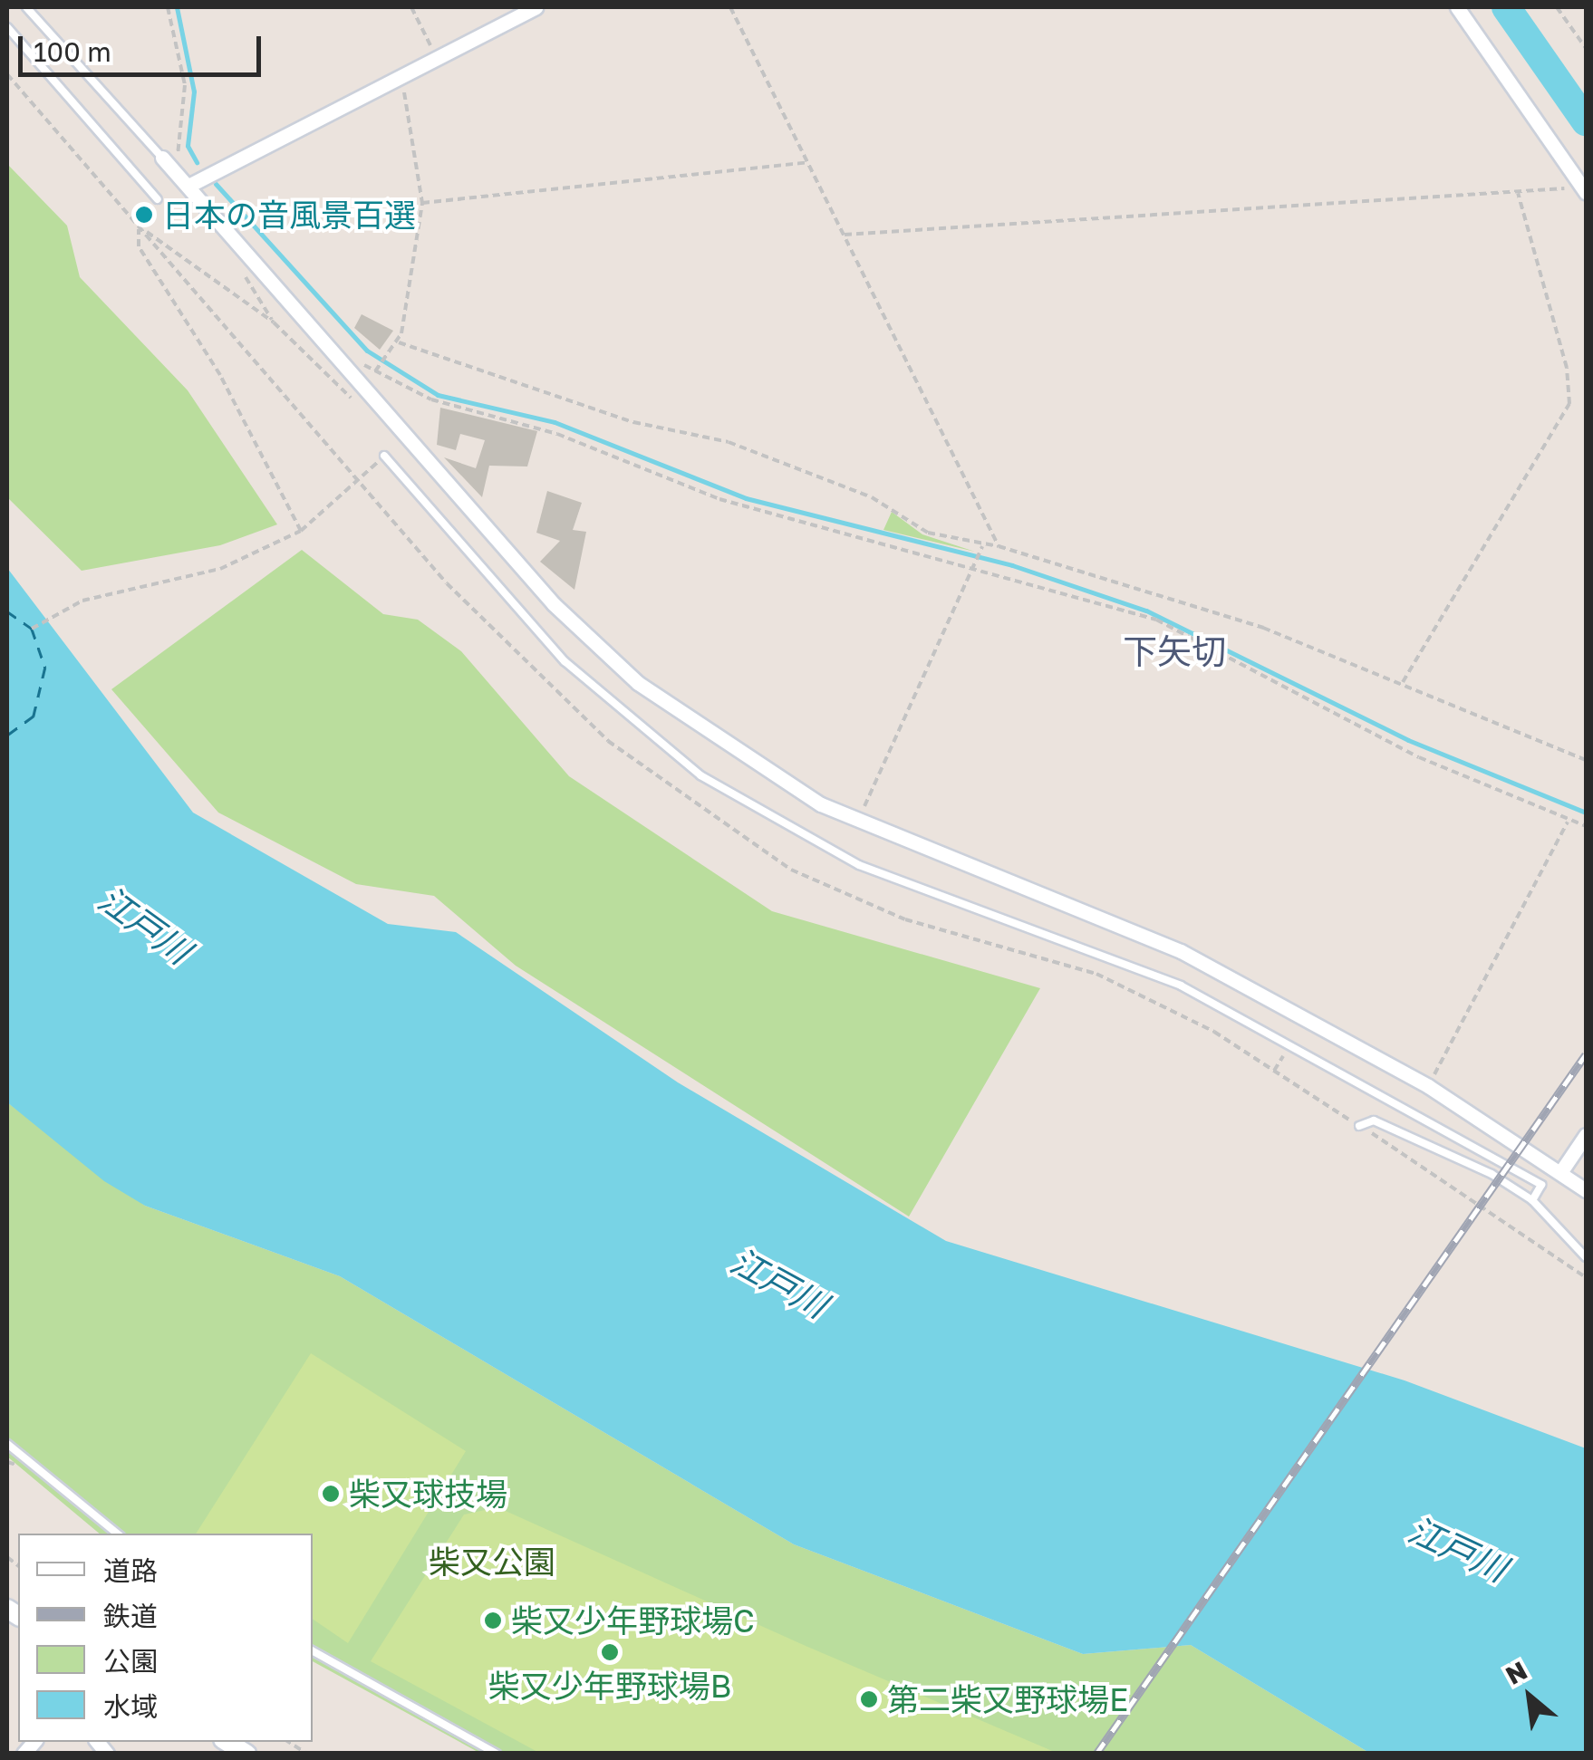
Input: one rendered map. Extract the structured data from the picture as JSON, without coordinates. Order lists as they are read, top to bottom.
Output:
{
  "districts": ["下矢切"],
  "water": ["江戸川"],
  "parks": ["柴又公園"],
  "places": [
    "日本の音風景百選",
    "柴又球技場",
    "柴又少年野球場C",
    "柴又少年野球場B",
    "第二柴又野球場E"
  ],
  "legend": [
    "道路",
    "鉄道",
    "公園",
    "水域"
  ],
  "scale_bar": "100 m",
  "north": "top left"
}
